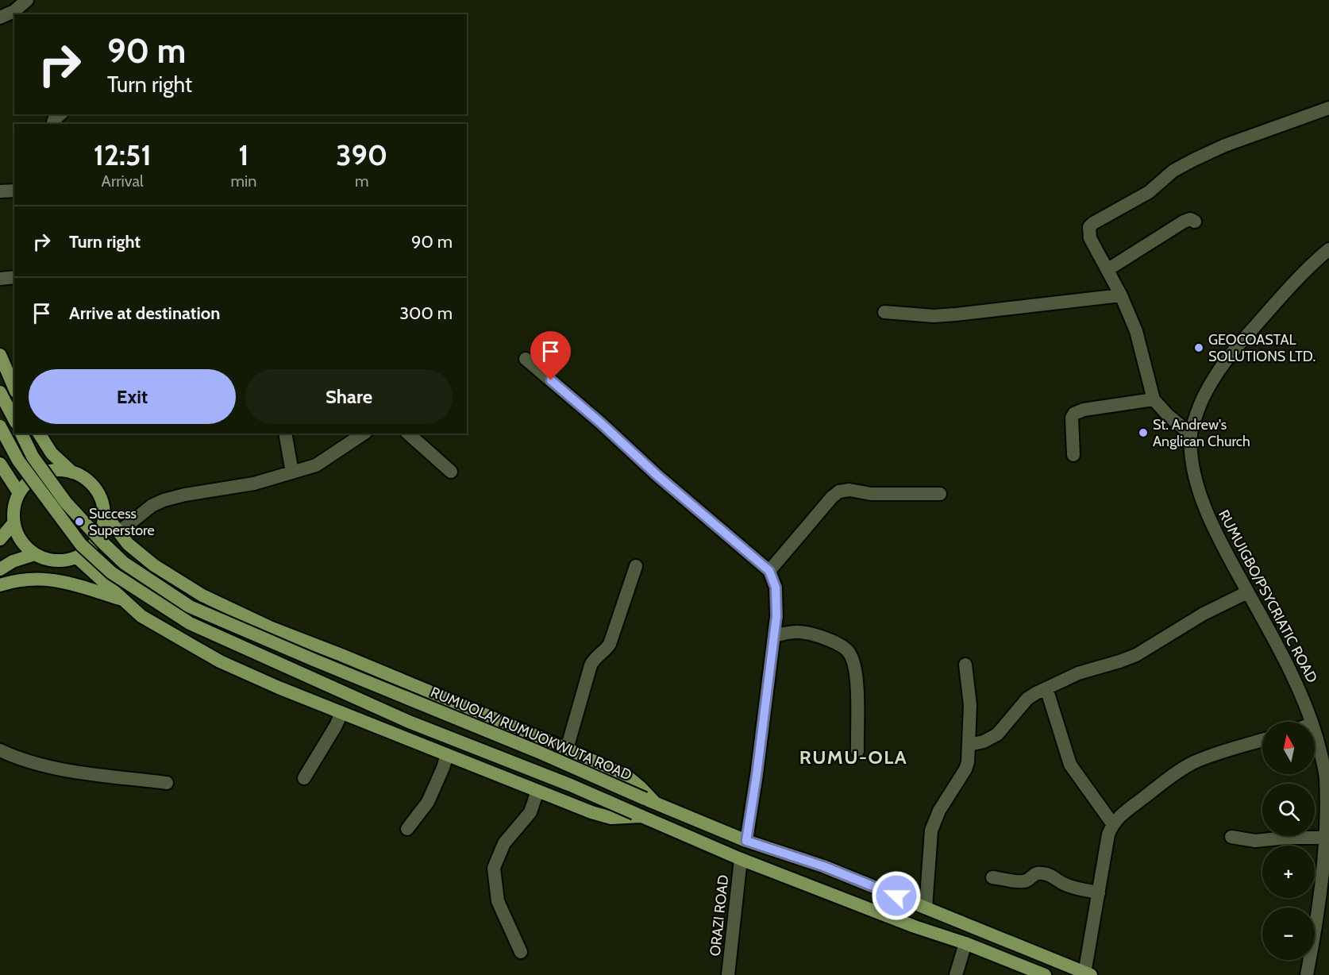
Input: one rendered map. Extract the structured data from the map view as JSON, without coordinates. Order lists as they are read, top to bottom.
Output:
{
  "streets": {
    "main road": ["RUMUOLA/ RUMUOKWUTA ROAD"],
    "street": ["RUMUIGBO/PSYCRIATIC ROAD", "ORAZI ROAD"]
  },
  "districts": ["RUMU-OLA"],
  "places": ["GEOCOASTAL SOLUTIONS LTD.", "St. Andrew's Anglican Church", "Success Superstore"],
  "north": "top",
  "page": {
    "turn": ["90 m", "Turn right"],
    "eta": [
      "12:51",
      "Arrival",
      "1",
      "min",
      "390",
      "m"
    ],
    "list": [
      {
        "name": "Turn right",
        "value": "90 m"
      },
      {
        "name": "Arrive at destination",
        "value": "300 m"
      }
    ],
    "buttons": ["Exit", "Share"],
    "map_buttons": ["+", "−"]
  }
}
